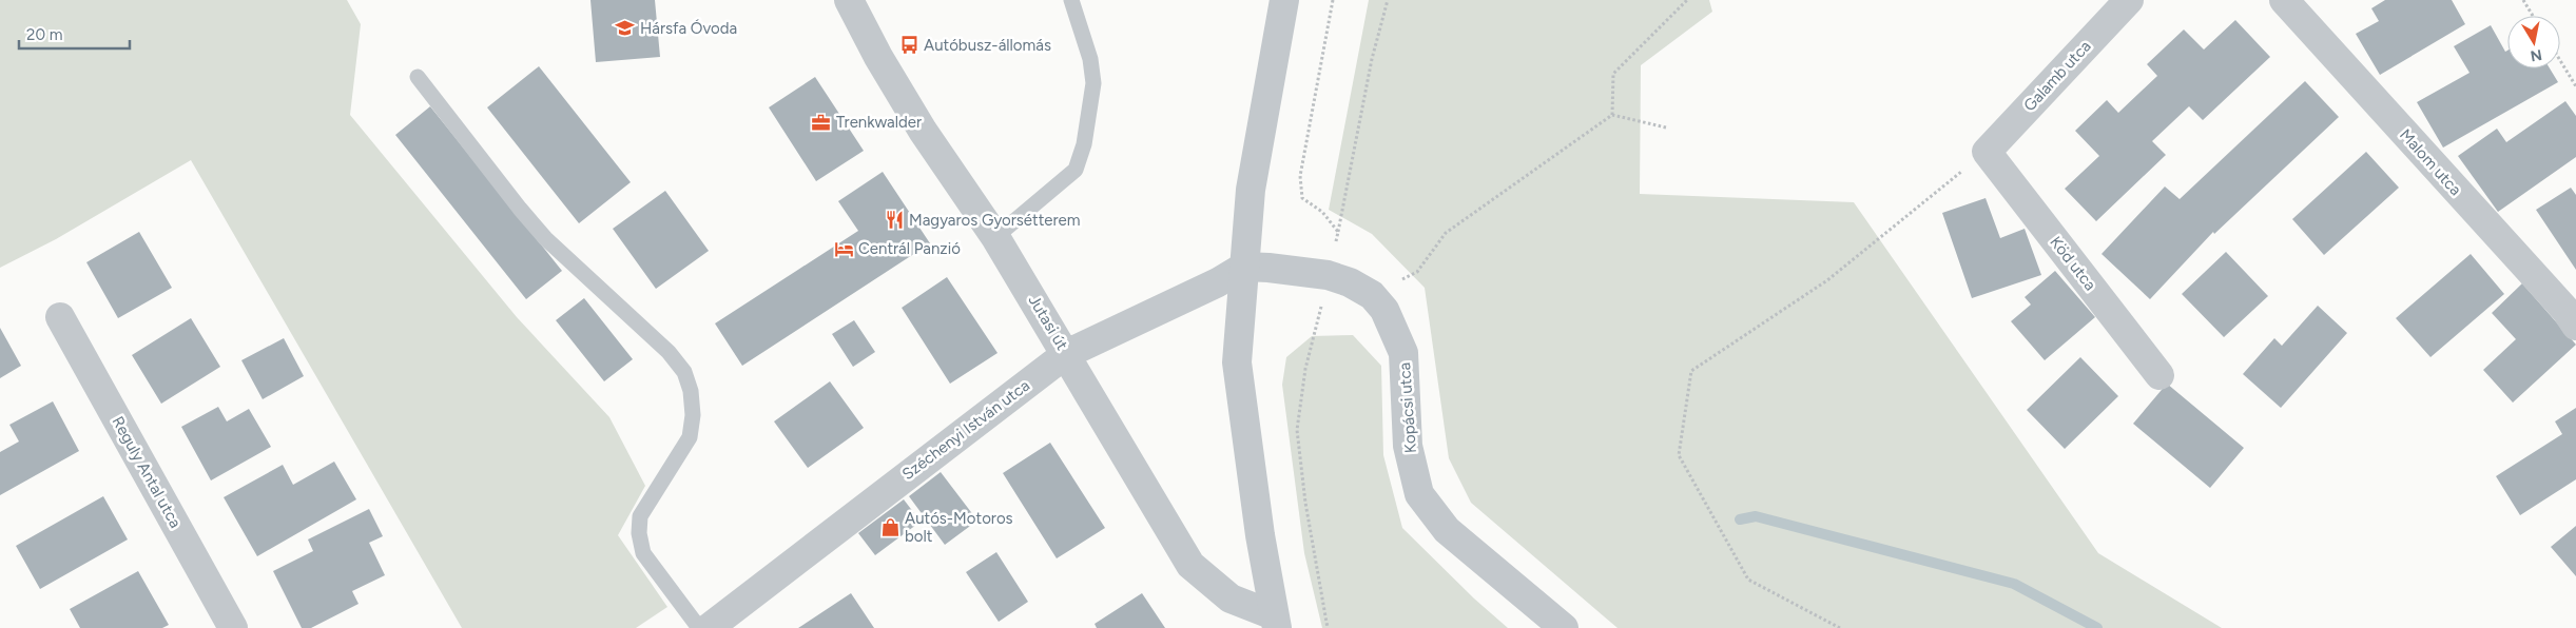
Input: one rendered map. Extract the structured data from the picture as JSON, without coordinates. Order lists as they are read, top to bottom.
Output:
{
  "streets": {
    "street": [
      "Galamb utca",
      "Malom utca",
      "Köd utca",
      "Jutasi út",
      "Kopácsi utca",
      "Széchenyi István utca",
      "Reguly Antal utca"
    ]
  },
  "crossings": [
    ["Galamb utca", "Köd utca"],
    ["Jutasi út", "Kopácsi utca"],
    ["Jutasi út", "Széchenyi István utca"],
    ["Kopácsi utca", "Széchenyi István utca"]
  ],
  "places": {
    "school or university": ["Hársfa Óvoda"],
    "bus stop": ["Autóbusz-állomás"],
    "office": ["Trenkwalder"],
    "restaurant": ["Magyaros Gyorsétterem"],
    "hotel": ["Centrál Panzió"],
    "shop": ["Autós-Motoros bolt"]
  },
  "scale_bar": "20 m",
  "north": "bottom"
}
